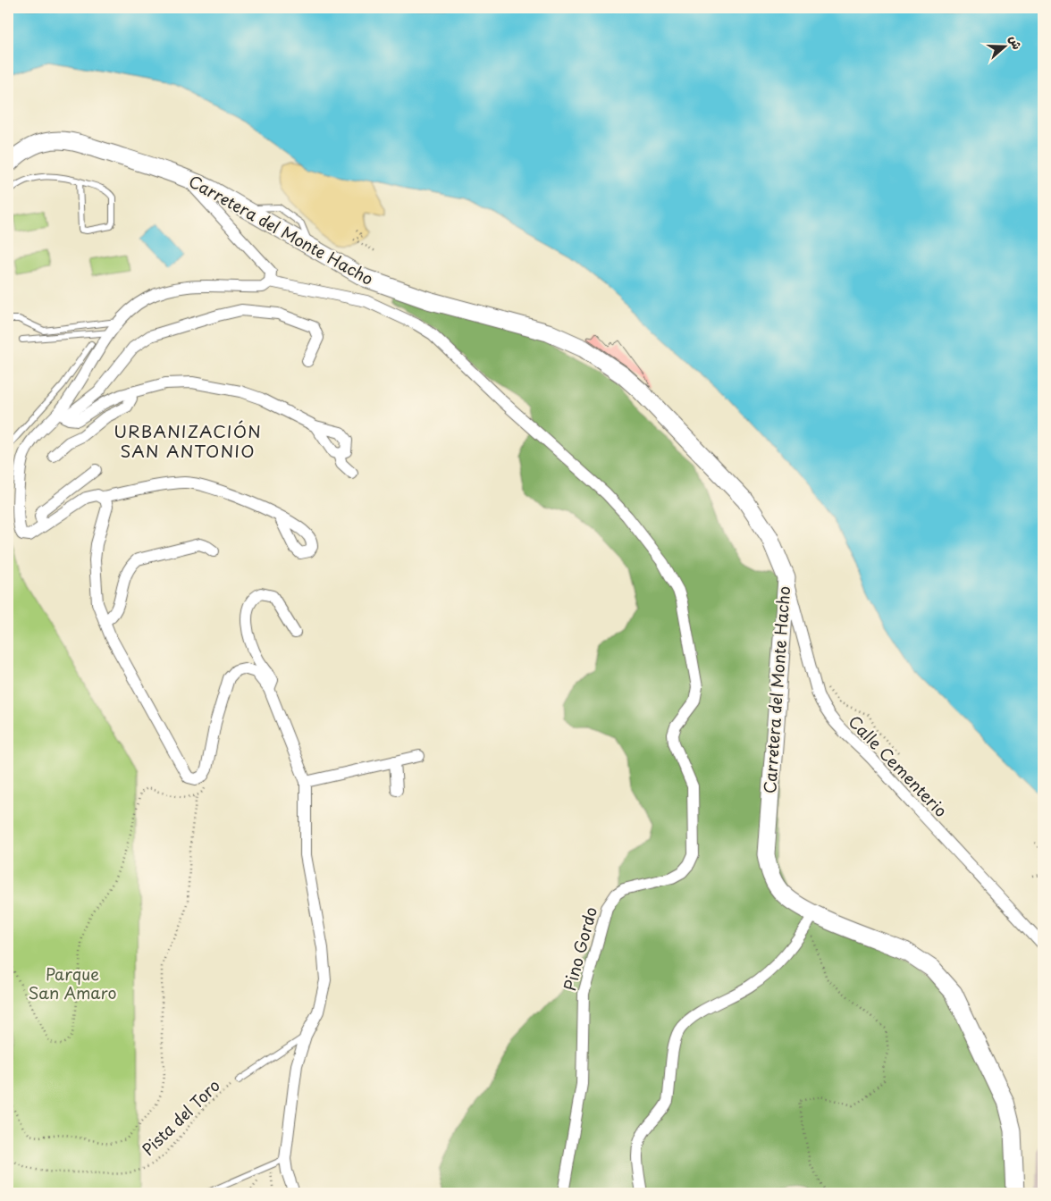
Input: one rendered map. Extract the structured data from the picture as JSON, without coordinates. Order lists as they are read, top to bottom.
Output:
{
  "streets": {
    "main road": ["Carretera del Monte Hacho"],
    "street": ["Calle Cementerio", "Pino Gordo"],
    "path": ["Pista del Toro"]
  },
  "crossings": [
    ["Carretera del Monte Hacho", "Calle Cementerio"]
  ],
  "districts": ["URBANIZACIÓN SAN ANTONIO"],
  "parks": ["Parque San Amaro"],
  "north": "right"
}
